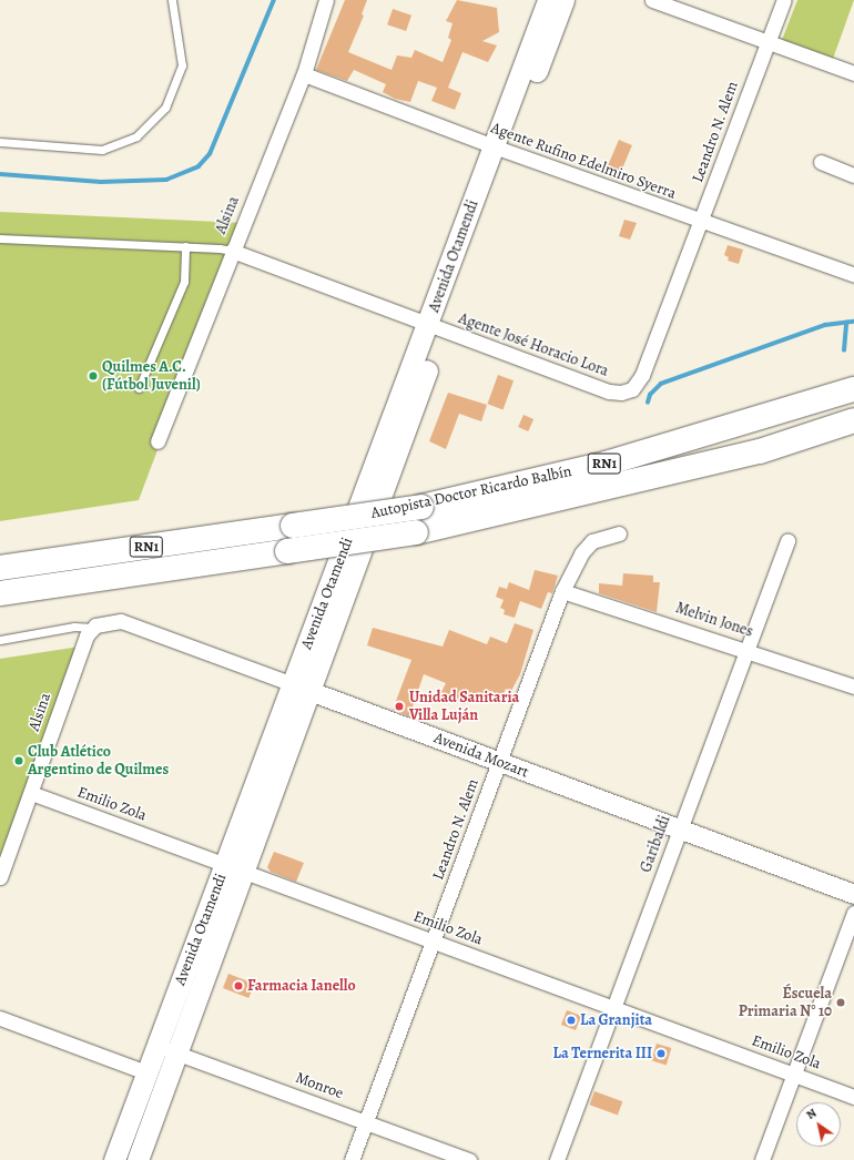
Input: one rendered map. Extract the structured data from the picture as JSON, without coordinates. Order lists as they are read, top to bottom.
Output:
{
  "streets": {
    "highway": ["RN1", "Autopista Doctor Ricardo Balbín"],
    "main road": ["Avenida Otamendi"],
    "street": [
      "Leandro N. Alem",
      "Agente Rufino Edelmiro Syerra",
      "Alsina",
      "Agente José Horacio Lora",
      "Melvin Jones",
      "Avenida Mozart",
      "Emilio Zola",
      "Garibaldi",
      "Monroe"
    ]
  },
  "crossings": [
    ["Leandro N. Alem", "Agente Rufino Edelmiro Syerra"],
    ["Leandro N. Alem", "Agente José Horacio Lora"],
    ["Leandro N. Alem", "Melvin Jones"],
    ["Leandro N. Alem", "Avenida Mozart"],
    ["Leandro N. Alem", "Emilio Zola"],
    ["Leandro N. Alem", "Monroe"],
    ["Agente Rufino Edelmiro Syerra", "Alsina"],
    ["Agente Rufino Edelmiro Syerra", "Avenida Otamendi"],
    ["Alsina", "Agente José Horacio Lora"],
    ["Alsina", "Avenida Mozart"],
    ["Alsina", "Emilio Zola"],
    ["Avenida Otamendi", "Agente José Horacio Lora"],
    ["Avenida Otamendi", "Avenida Mozart"],
    ["Avenida Otamendi", "Emilio Zola"],
    ["Avenida Otamendi", "Monroe"],
    ["Melvin Jones", "Garibaldi"],
    ["Avenida Mozart", "Garibaldi"],
    ["Emilio Zola", "Garibaldi"]
  ],
  "places": [
    "Quilmes A.C. (Fútbol Juvenil)",
    "Unidad Sanitaria Villa Luján",
    "Club Atlético Argentino de Quilmes",
    "Farmacia Ianello",
    "Éscuela Primaria N° 10",
    "La Granjita",
    "La Ternerita III"
  ],
  "north": "top left"
}
